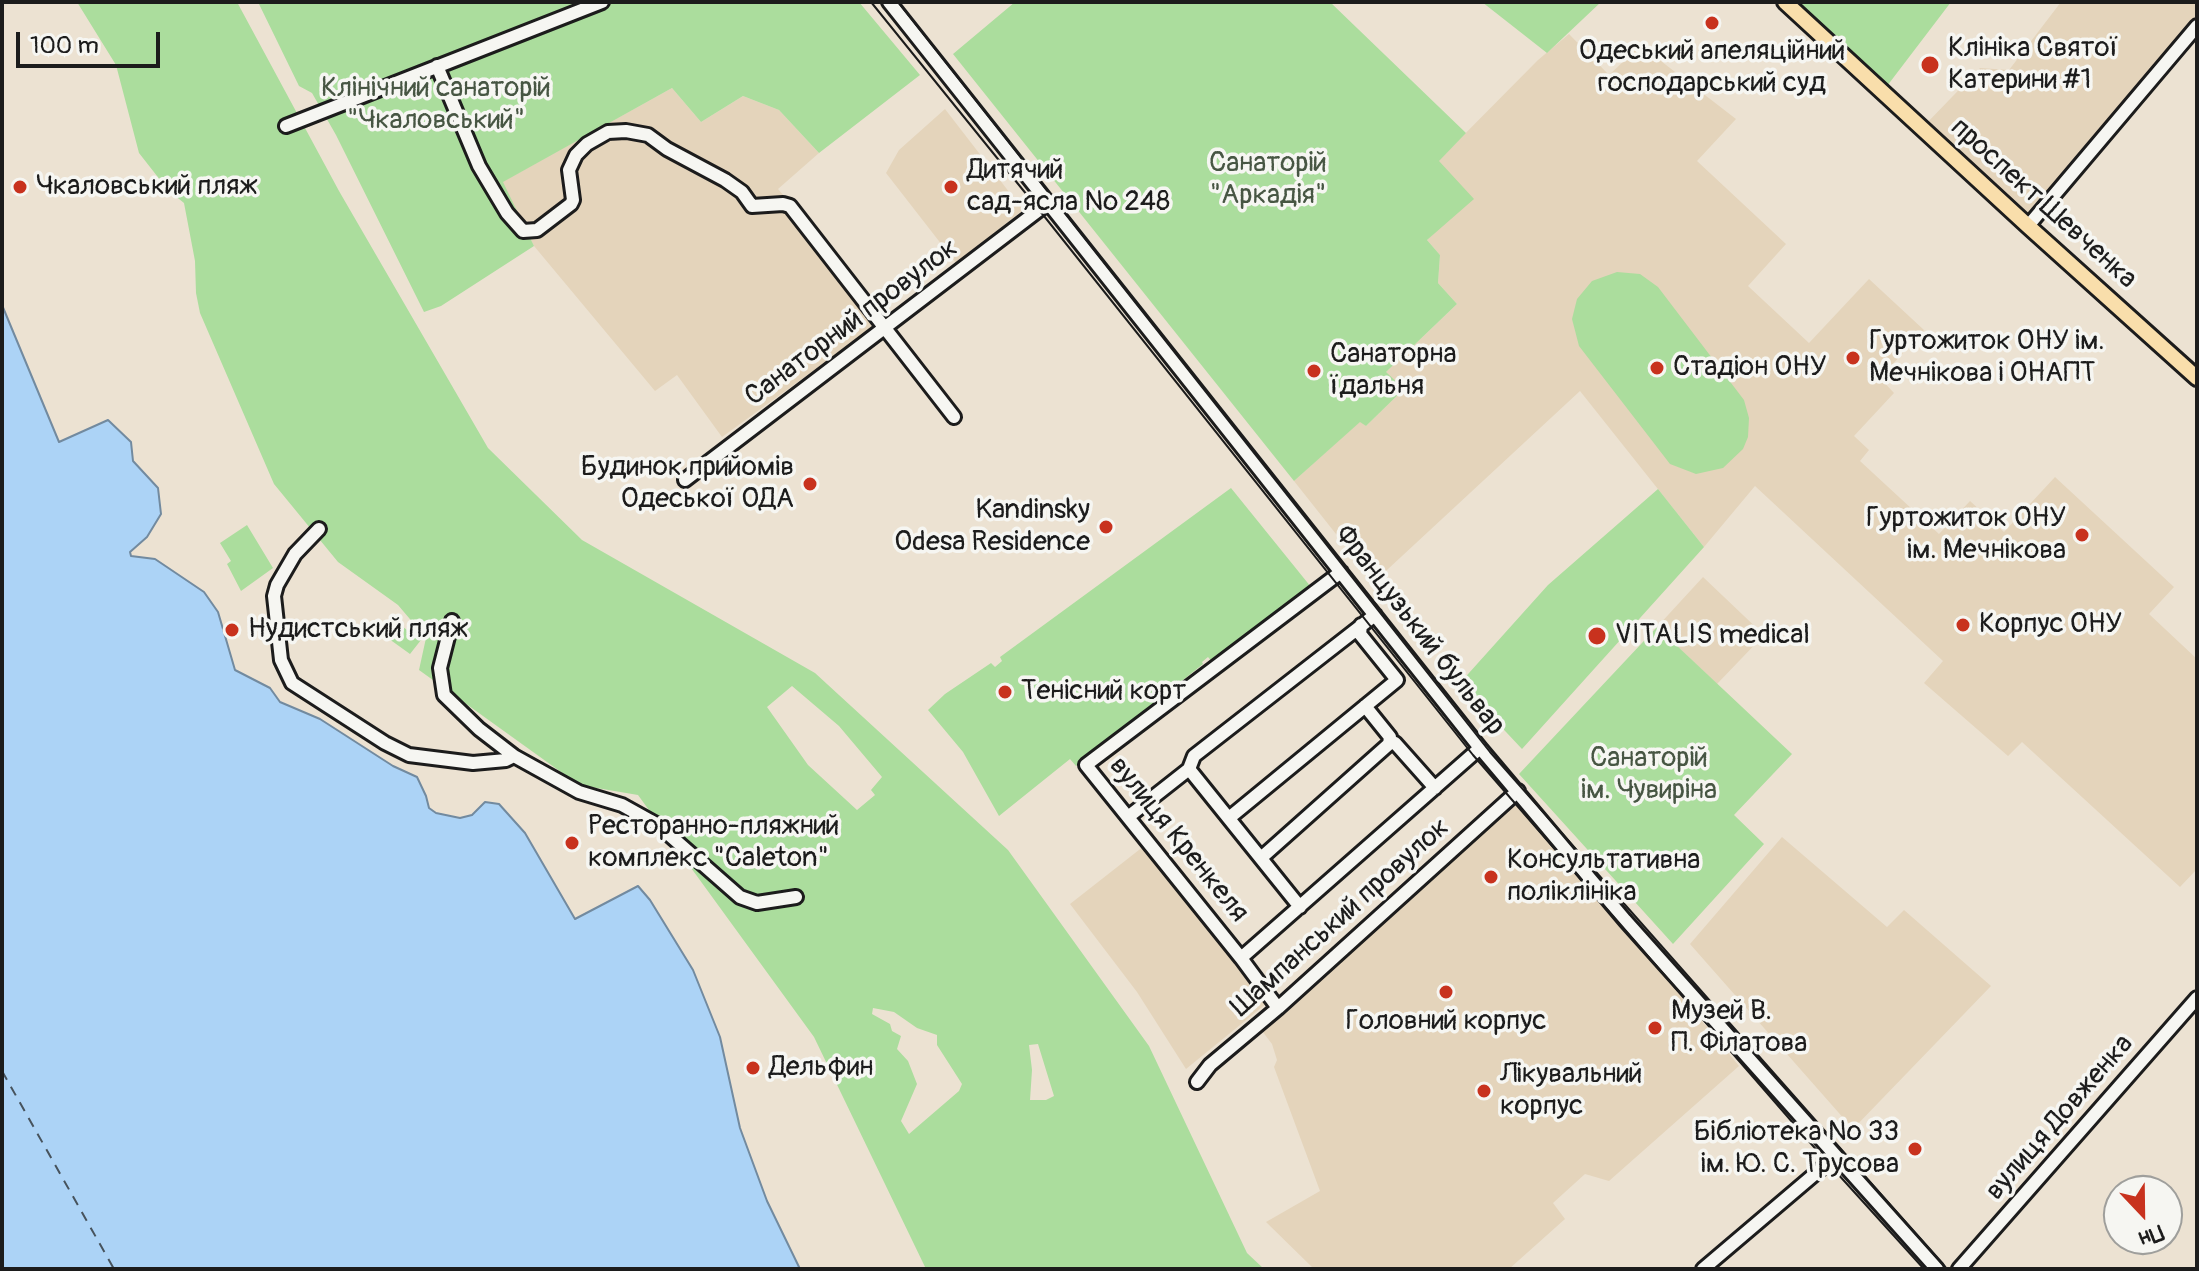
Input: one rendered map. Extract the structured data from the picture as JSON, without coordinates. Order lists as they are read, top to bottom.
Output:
{
  "streets": {
    "main road": ["проспект Шевченка"],
    "street": [
      "Санаторний провулок",
      "Французький бульвар",
      "вулиця Кренкеля",
      "Шампанський провулок",
      "вулиця Довженка"
    ]
  },
  "crossings": [
    ["Санаторний провулок", "Французький бульвар"],
    ["Французький бульвар", "вулиця Кренкеля"],
    ["Французький бульвар", "Шампанський провулок"],
    ["вулиця Кренкеля", "Шампанський провулок"]
  ],
  "parks": ["Клінічний санаторій \"Чкаловський\"", "Санаторій \"Аркадія\"", "Санаторій ім. Чувиріна"],
  "places": [
    "Одеський апеляційний господарський суд",
    "Клініка Святої Катерини #1",
    "Чкаловський пляж",
    "Дитячий сад-ясла № 248",
    "Гуртожиток ОНУ ім. Мечнікова і ОНАПТ",
    "Стадіон ОНУ",
    "Санаторна їдальня",
    "Будинок прийомів Одеської ОДА",
    "Kandinsky Odesa Residence",
    "Гуртожиток ОНУ ім. Мечнікова",
    "Корпус ОНУ",
    "Нудистський пляж",
    "VITALIS medical",
    "Тенісний корт",
    "Ресторанно-пляжний комплекс \"Caleton\"",
    "Консультативна поліклініка",
    "Головний корпус",
    "Музей В. П. Філатова",
    "Дельфин",
    "Лікувальний корпус",
    "Бібліотека № 33 ім. Ю. С. Трусова"
  ],
  "scale_bar": "100 m",
  "north": "bottom"
}
